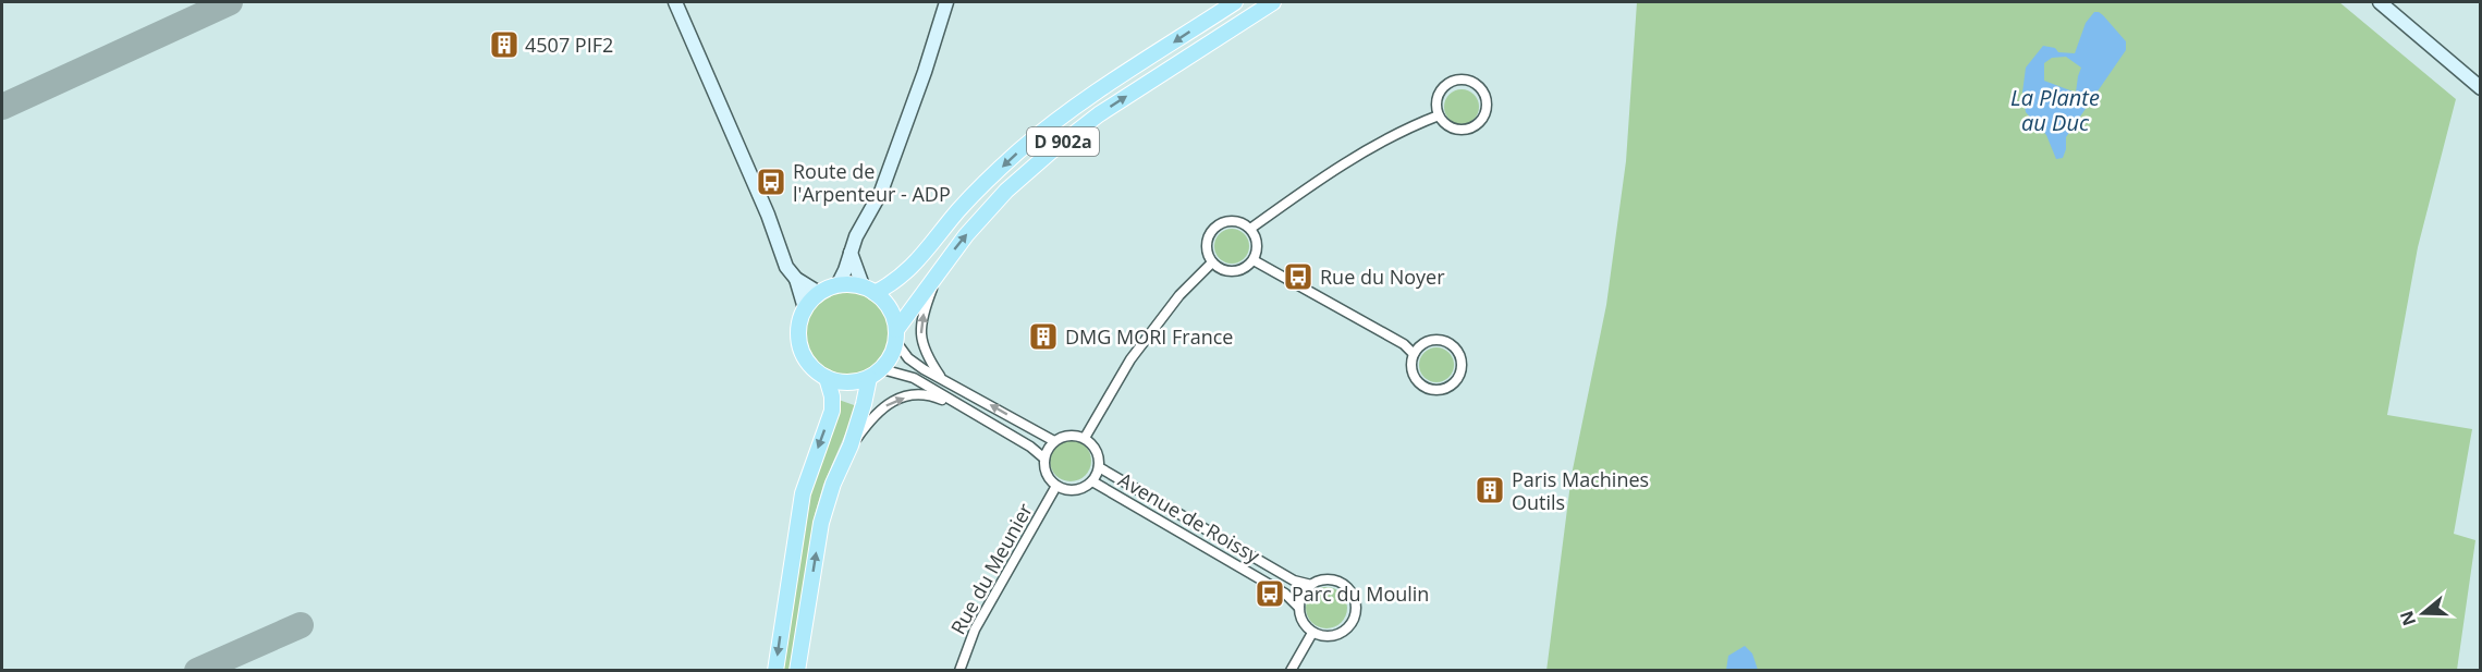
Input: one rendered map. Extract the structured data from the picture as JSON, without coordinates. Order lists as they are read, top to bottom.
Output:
{
  "streets": {
    "main road": ["D 902a"],
    "street": ["Avenue de Roissy", "Rue du Meunier"]
  },
  "crossings": [
    ["Avenue de Roissy", "Rue du Meunier"]
  ],
  "water": ["La Plante au Duc"],
  "places": {
    "building": ["4507 PIF2", "DMG MORI France", "Paris Machines Outils"],
    "bus stop": ["Route de l'Arpenteur - ADP", "Rue du Noyer", "Parc du Moulin"]
  },
  "north": "left"
}
